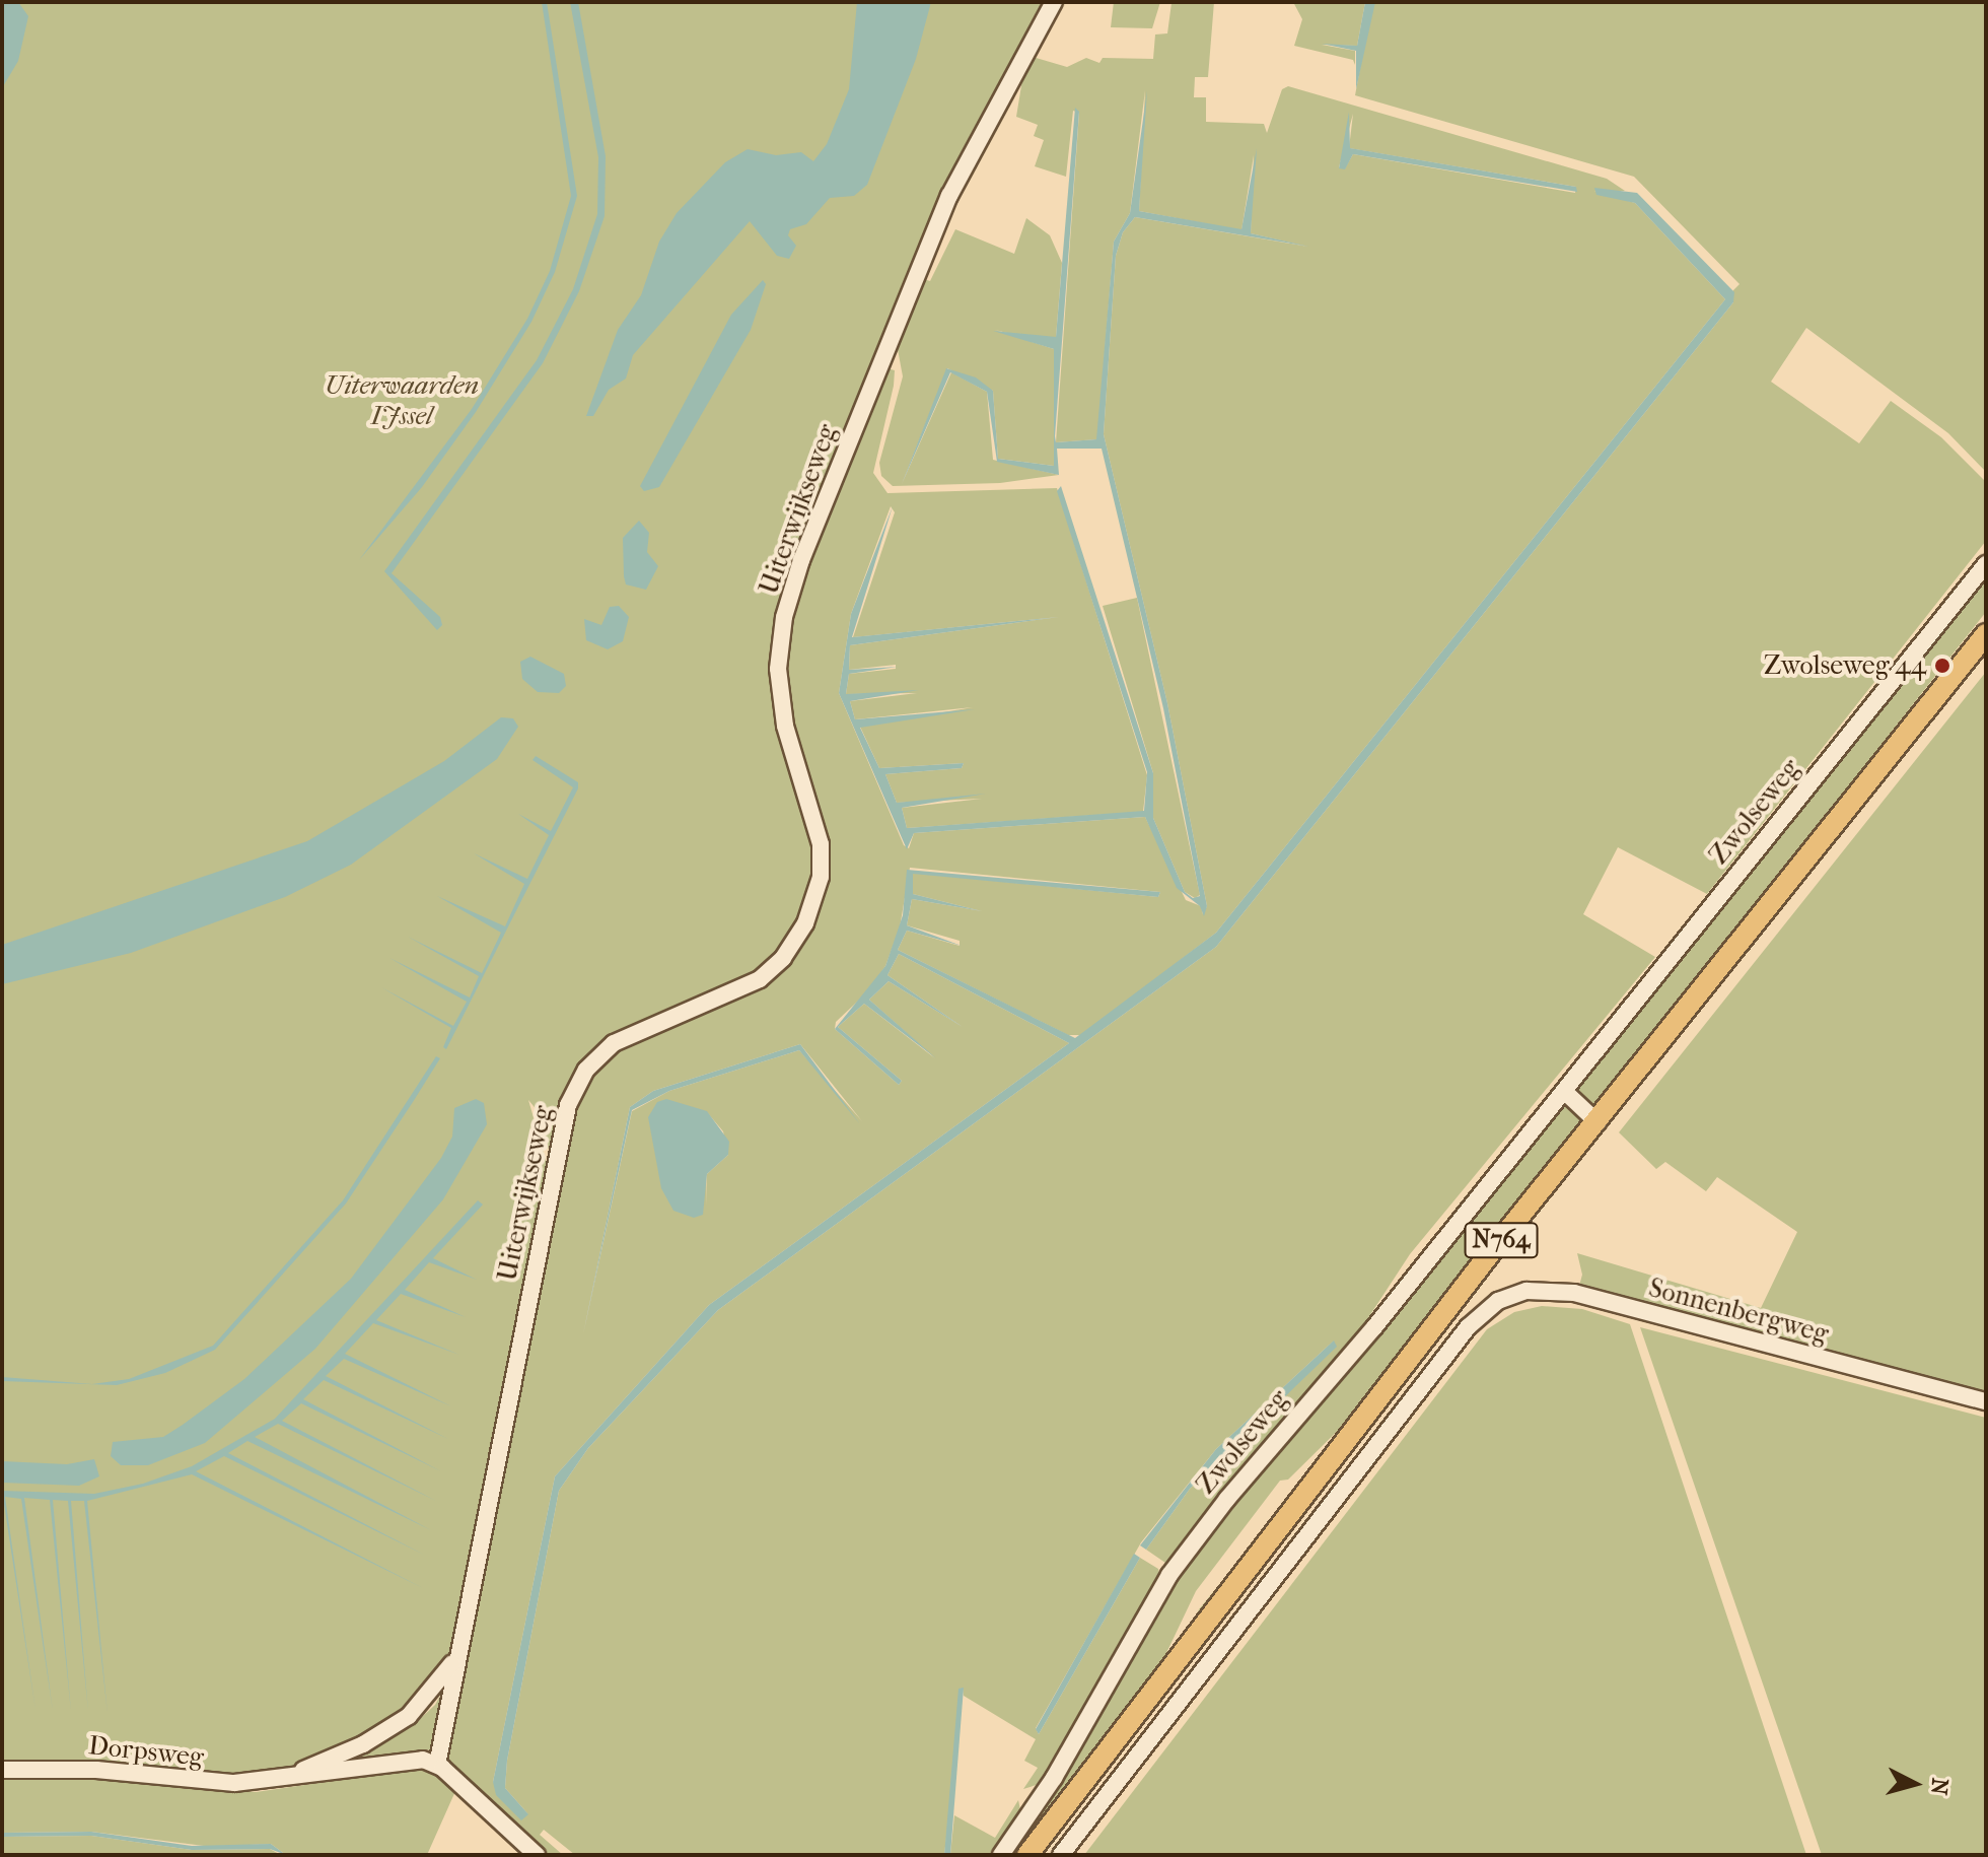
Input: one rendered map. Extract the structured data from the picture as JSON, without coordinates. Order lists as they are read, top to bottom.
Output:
{
  "streets": {
    "main road": ["N764"],
    "street": [
      "Uiterwijkseweg",
      "Zwolseweg",
      "Sonnenbergweg",
      "Dorpsweg"
    ]
  },
  "crossings": [
    ["Uiterwijkseweg", "Dorpsweg"]
  ],
  "parks": ["Uiterwaarden IJssel"],
  "places": ["Zwolseweg 44"],
  "north": "right"
}
